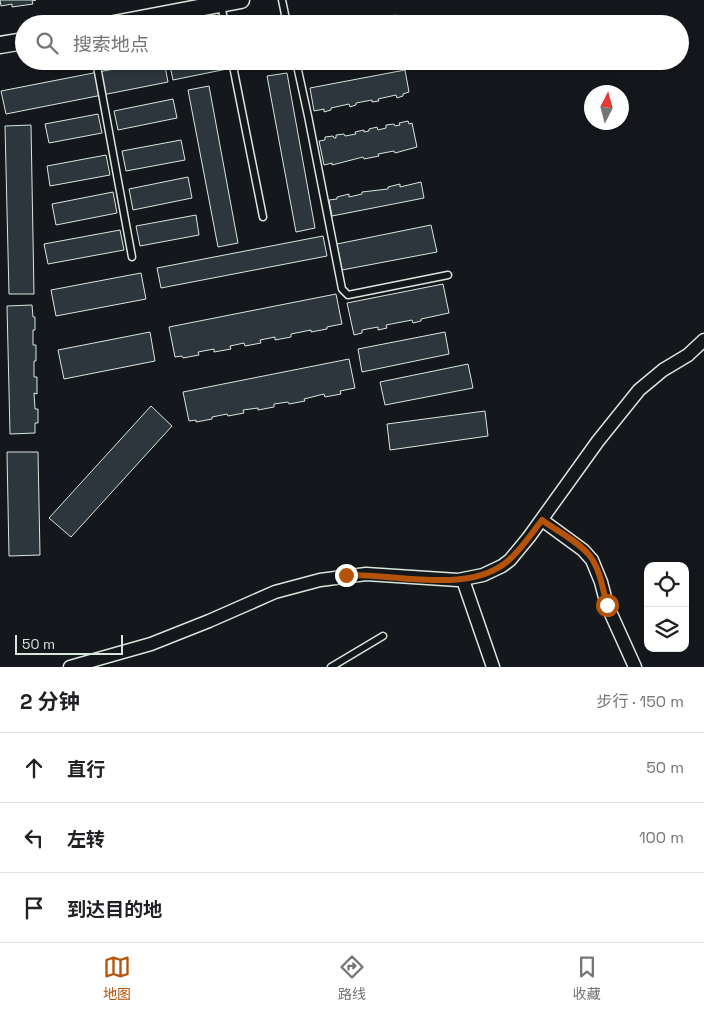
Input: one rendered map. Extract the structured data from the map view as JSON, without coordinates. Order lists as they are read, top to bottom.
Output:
{
  "scale_bar": "50 m",
  "north": "top",
  "page": {
    "search": "搜索地点",
    "scale": "50 m",
    "heading": ["2 分钟", "步行 · 150 m"],
    "list": [
      ["直行", "50 m"],
      ["左转", "100 m"],
      "到达目的地"
    ],
    "nav": ["地图", "路线", "收藏"]
  }
}
